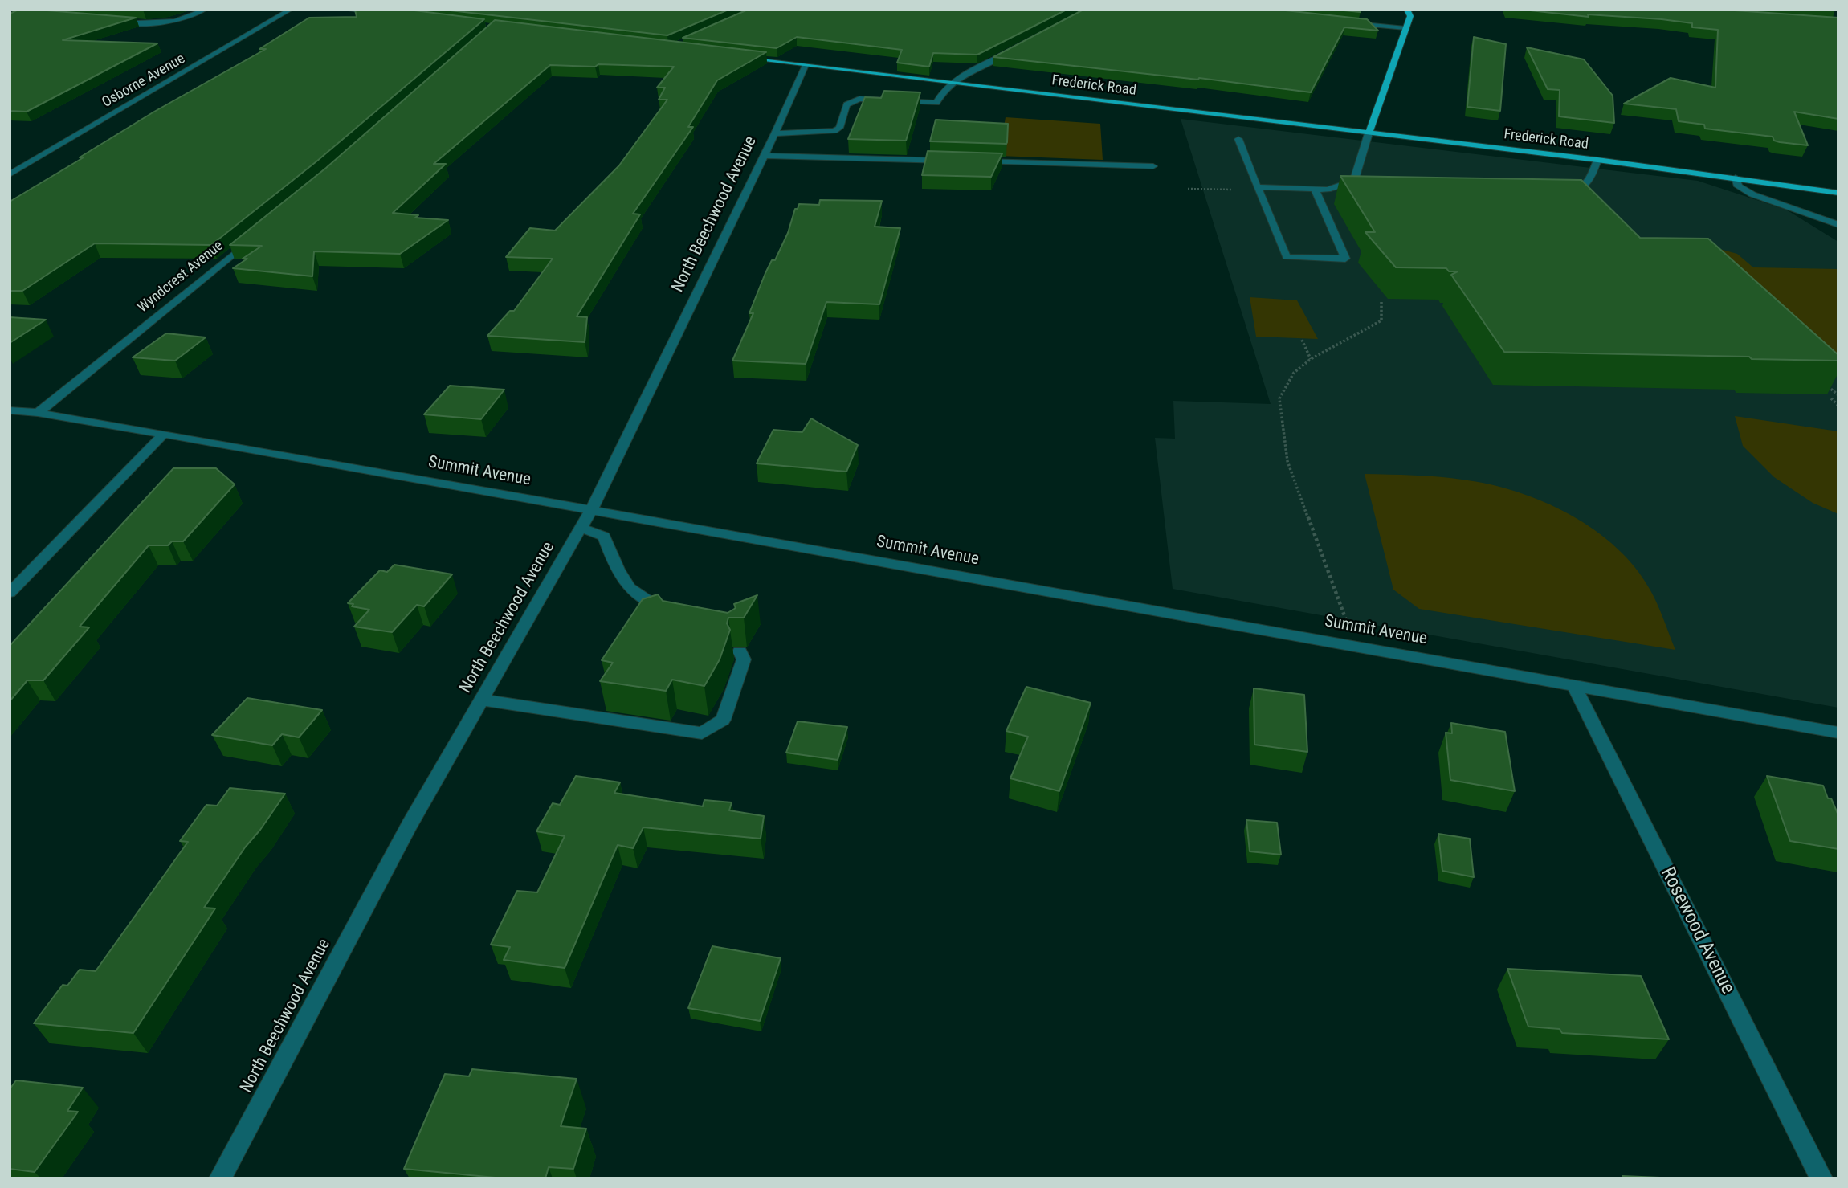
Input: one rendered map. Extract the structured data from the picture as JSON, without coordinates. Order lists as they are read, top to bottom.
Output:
{
  "streets": {
    "main road": ["Frederick Road"],
    "street": [
      "Osborne Avenue",
      "North Beechwood Avenue",
      "Wyndcrest Avenue",
      "Summit Avenue",
      "Rosewood Avenue"
    ]
  },
  "crossings": [
    ["Frederick Road", "North Beechwood Avenue"],
    ["North Beechwood Avenue", "Summit Avenue"],
    ["Wyndcrest Avenue", "Summit Avenue"],
    ["Summit Avenue", "Rosewood Avenue"]
  ]
}
